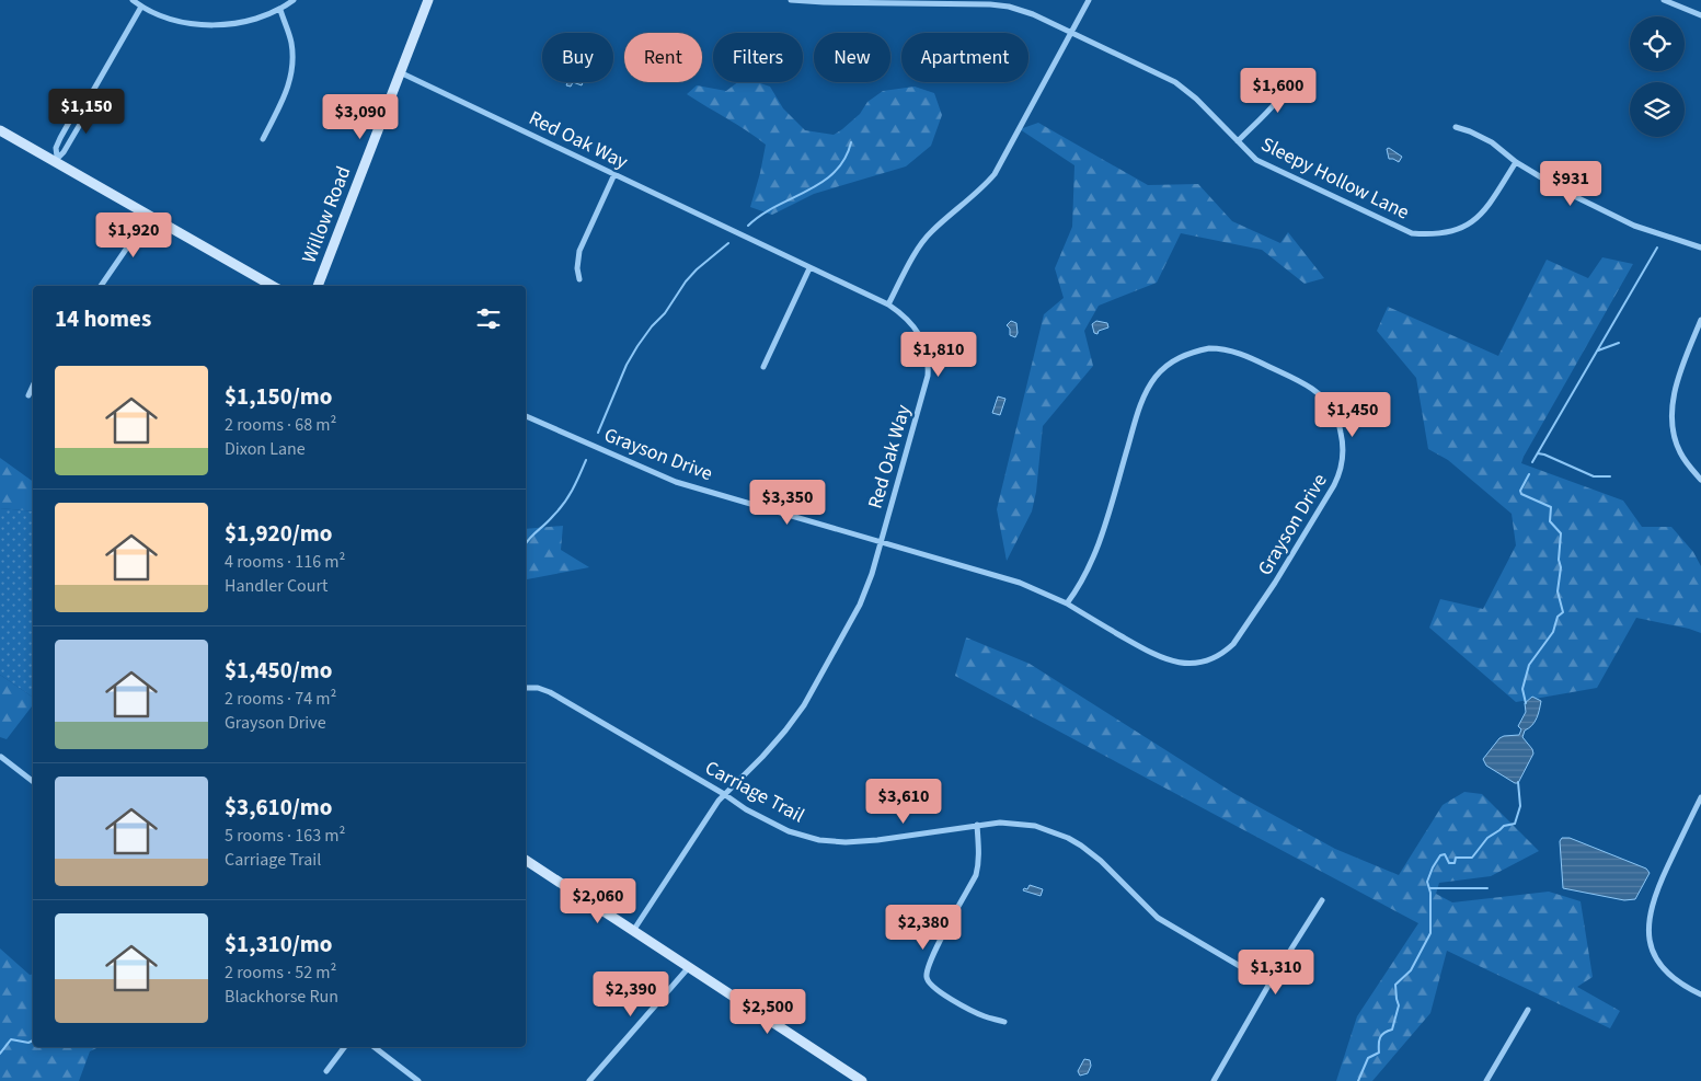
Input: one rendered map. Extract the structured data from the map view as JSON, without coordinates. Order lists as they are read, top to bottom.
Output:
{
  "streets": {
    "street": [
      "Red Oak Way",
      "Sleepy Hollow Lane",
      "Willow Road",
      "Grayson Drive",
      "Carriage Trail"
    ]
  },
  "crossings": [
    ["Red Oak Way", "Willow Road"],
    ["Red Oak Way", "Grayson Drive"],
    ["Red Oak Way", "Carriage Trail"]
  ],
  "page": {
    "chip": [
      "Buy",
      "Rent",
      "Filters",
      "New",
      "Apartment"
    ],
    "price": [
      "$1,600",
      "$1,150",
      "$3,090",
      "$931",
      "$1,920",
      "$1,810",
      "$1,450",
      "$3,350",
      "$3,610",
      "$2,060",
      "$2,380",
      "$1,310",
      "$2,390",
      "$2,500"
    ],
    "heading": "14 homes",
    "list": [
      {
        "name": "$1,150/mo",
        "note": "2 rooms · 68 m² · Dixon Lane"
      },
      {
        "name": "$1,920/mo",
        "note": "4 rooms · 116 m² · Handler Court"
      },
      {
        "name": "$1,450/mo",
        "note": "2 rooms · 74 m² · Grayson Drive"
      },
      {
        "name": "$3,610/mo",
        "note": "5 rooms · 163 m² · Carriage Trail"
      },
      {
        "name": "$1,310/mo",
        "note": "2 rooms · 52 m² · Blackhorse Run"
      }
    ]
  }
}
